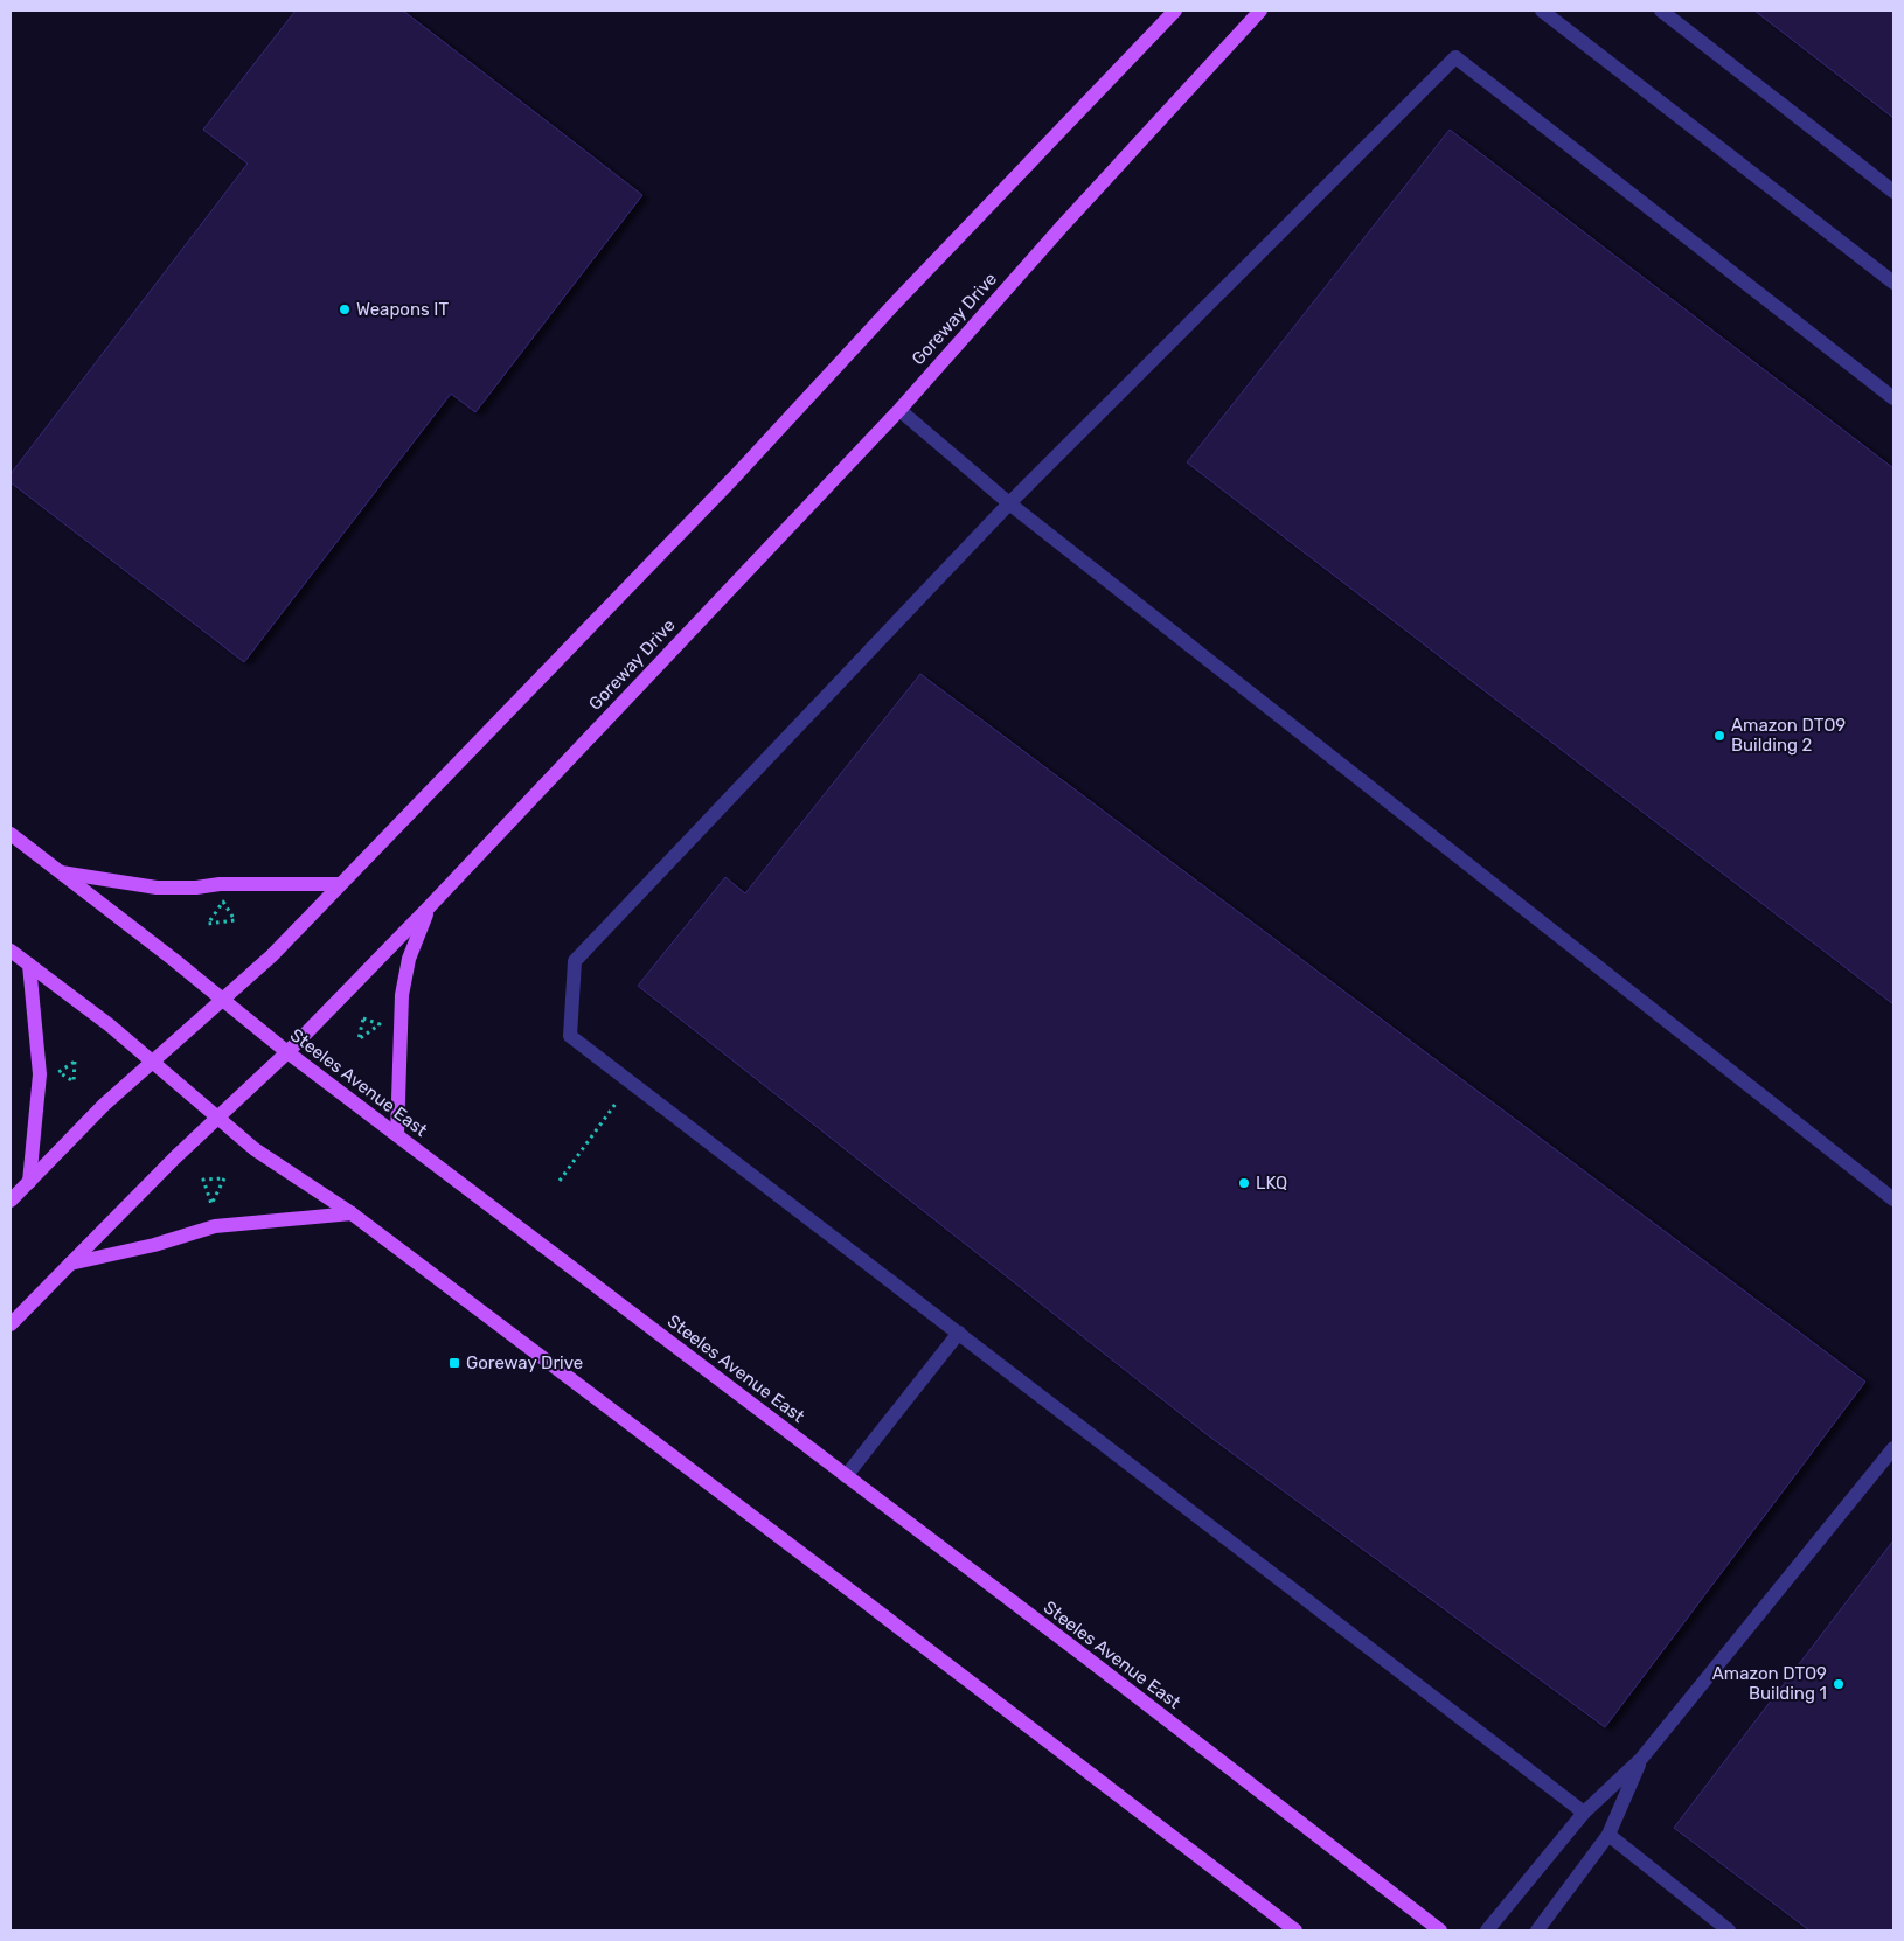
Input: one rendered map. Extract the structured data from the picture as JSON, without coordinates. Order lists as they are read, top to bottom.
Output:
{
  "streets": {
    "main road": ["Goreway Drive", "Steeles Avenue East"]
  },
  "crossings": [
    ["Goreway Drive", "Steeles Avenue East"]
  ],
  "places": {
    "other": [
      "Weapons IT",
      "Amazon DTO9 Building 2",
      "LKQ",
      "Amazon DTO9 Building 1"
    ],
    "transit": ["Goreway Drive"]
  }
}
